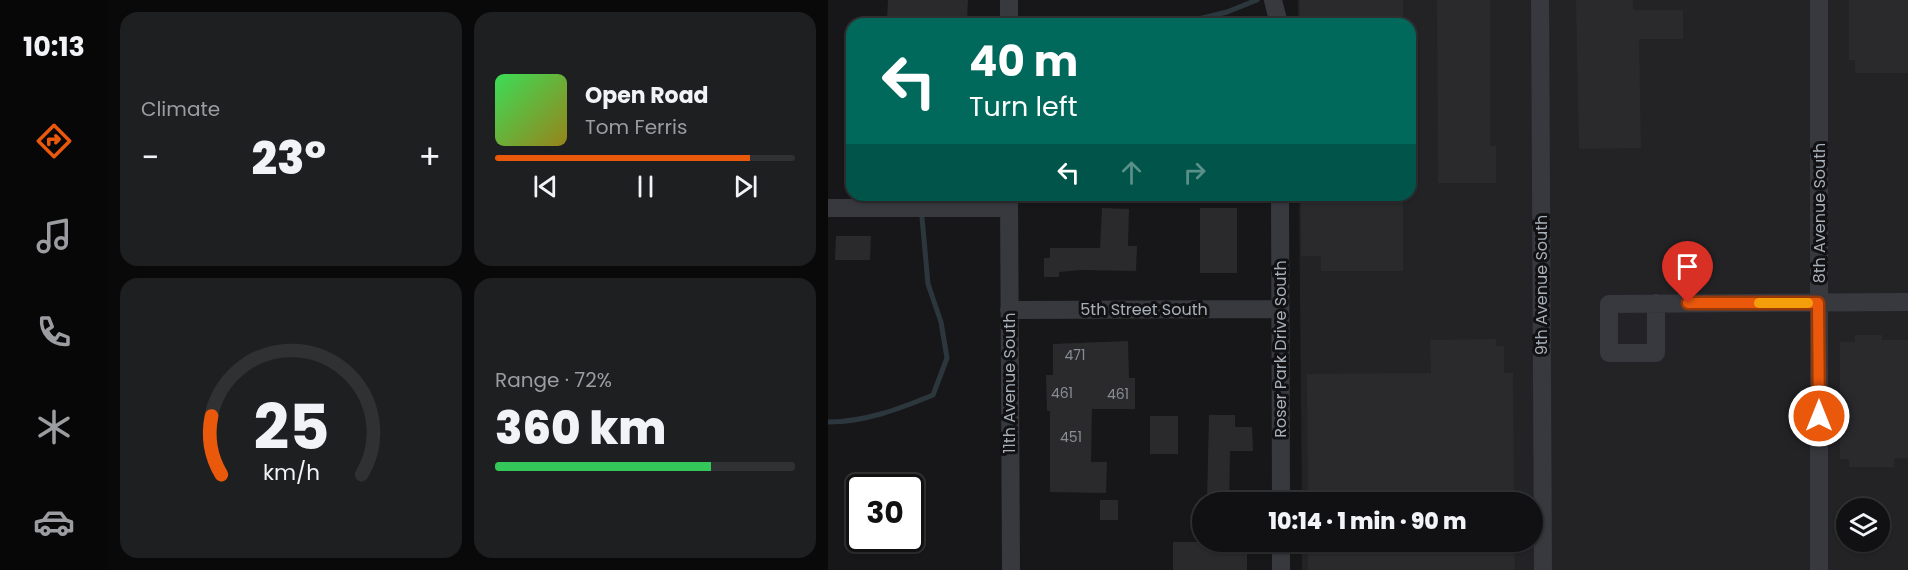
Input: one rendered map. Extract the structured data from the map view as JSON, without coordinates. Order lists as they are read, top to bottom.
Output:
{
  "streets": {
    "street": [
      "8th Avenue South",
      "9th Avenue South",
      "5th Street South",
      "Roser Park Drive South",
      "11th Avenue South"
    ]
  },
  "crossings": [
    ["5th Street South", "Roser Park Drive South"],
    ["5th Street South", "11th Avenue South"]
  ],
  "house_numbers": [
    "471",
    "461",
    "461",
    "451"
  ],
  "page": {
    "tabs": "10:13",
    "tile": [
      "Climate",
      ["Range · 72%", "360 km"]
    ],
    "turn": ["40 m", "Turn left"],
    "song": ["Open Road", "Tom Ferris"],
    "heat": ["−", "23°", "+"],
    "limit": "30",
    "trip": "10:14 · 1 min · 90 m",
    "gauge": ["25", "km/h"]
  }
}
